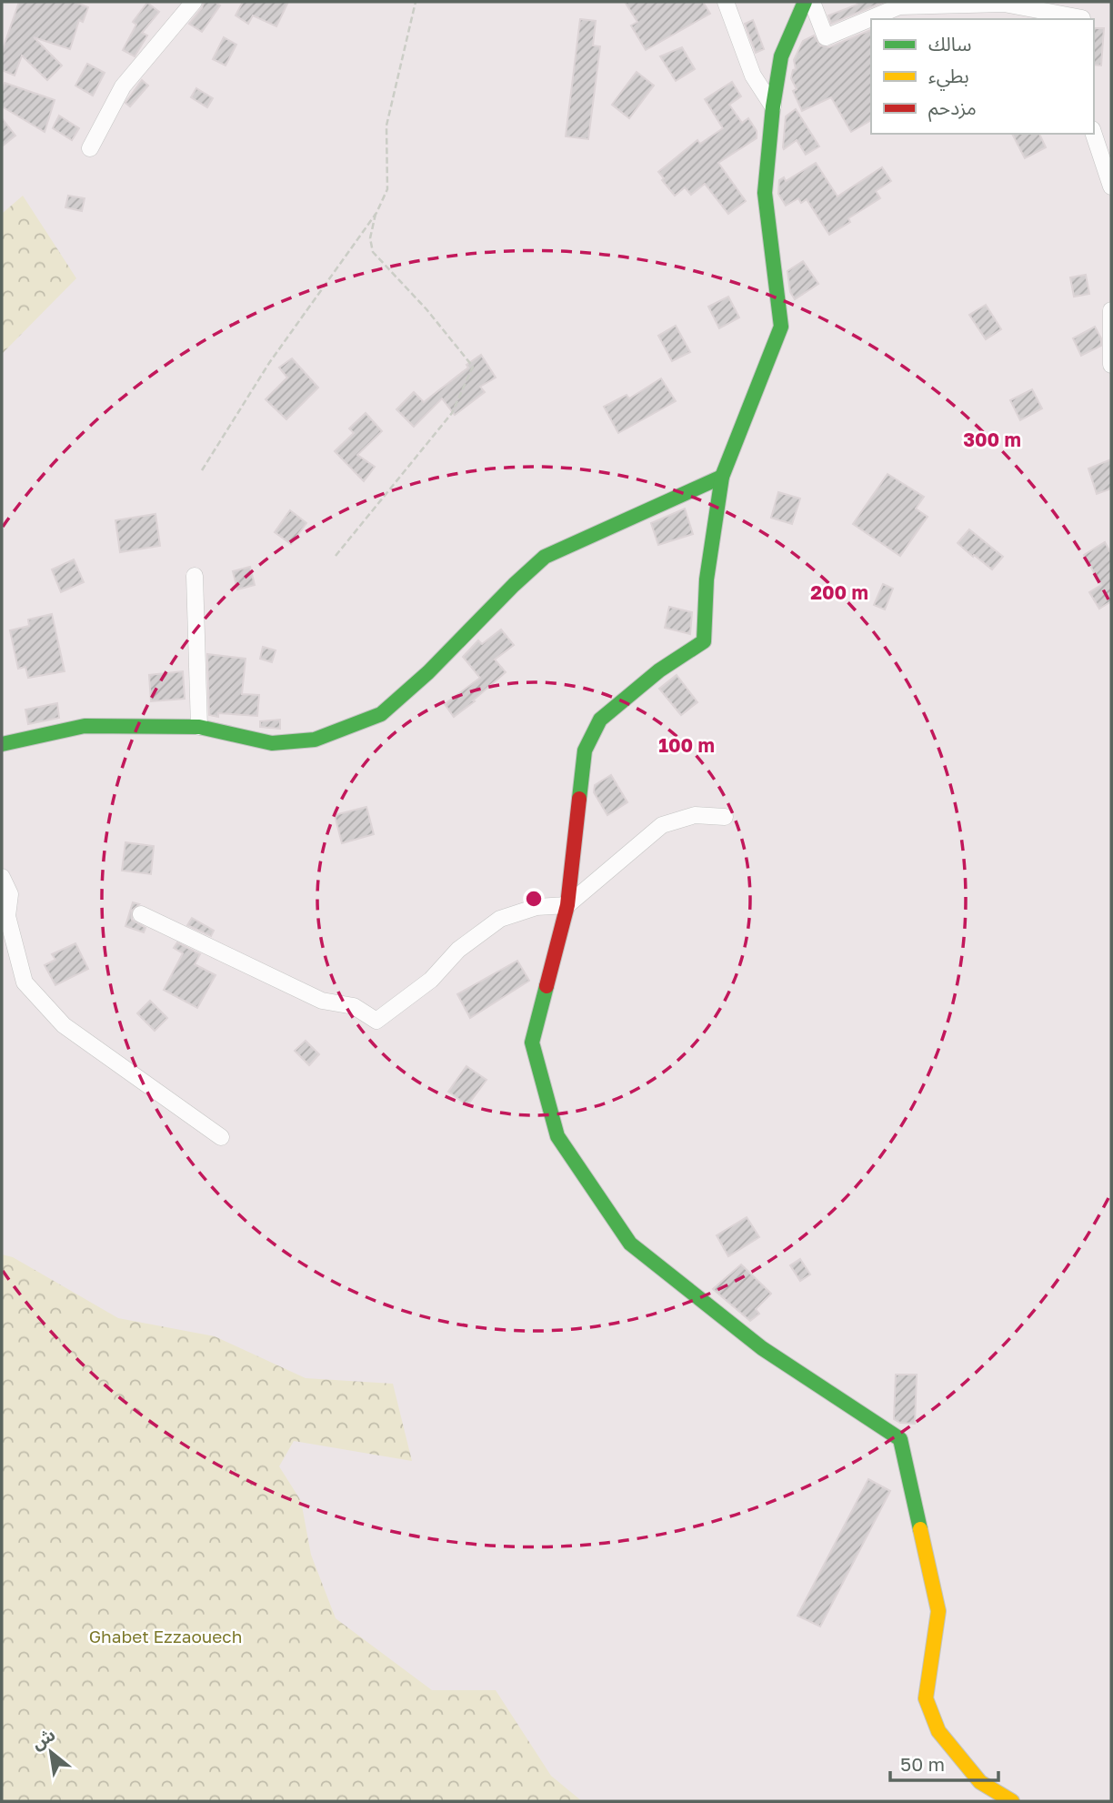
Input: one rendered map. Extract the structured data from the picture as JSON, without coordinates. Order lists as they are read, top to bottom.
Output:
{
  "parks": ["Ghabet Ezzaouech"],
  "legend": ["سالك", "بطيء", "مزدحم"],
  "scale_bar": "50 m",
  "north": "top left",
  "rings": ["300 m", "200 m", "100 m"]
}
